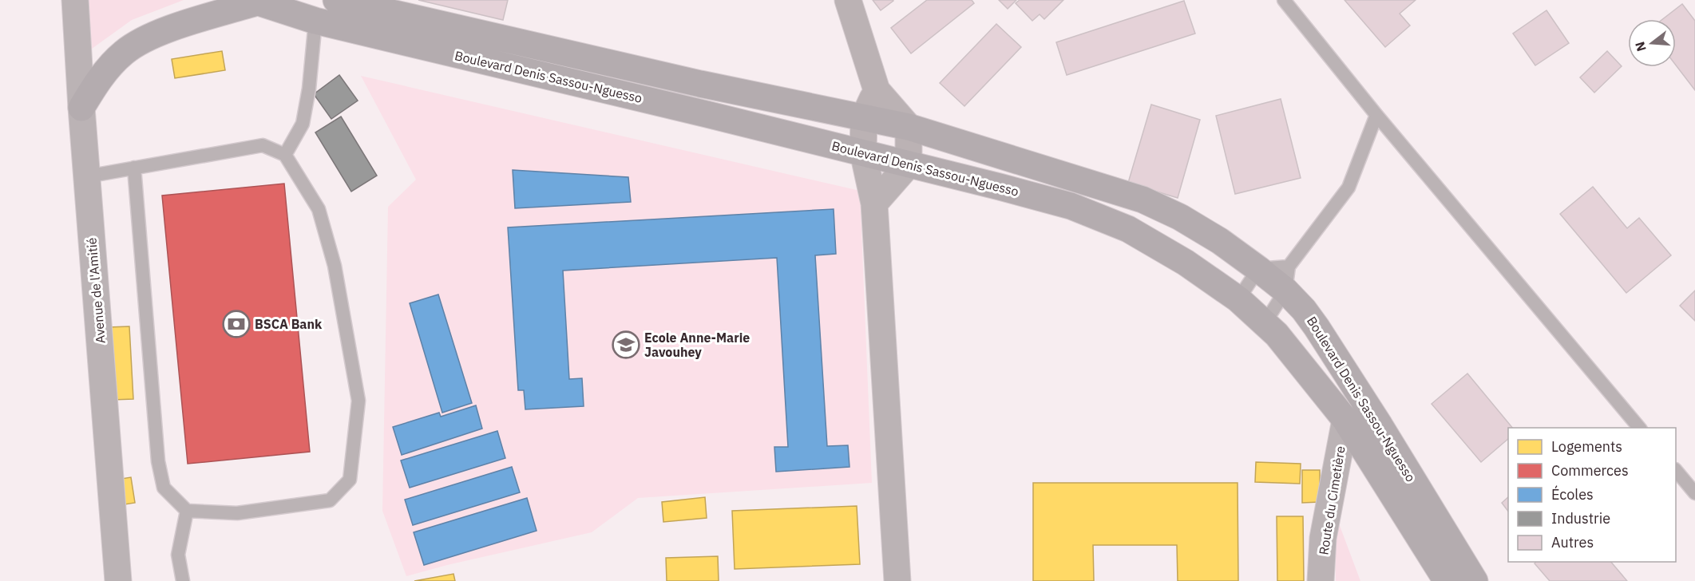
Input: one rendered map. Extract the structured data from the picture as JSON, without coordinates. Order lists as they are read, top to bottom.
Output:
{
  "streets": {
    "main road": ["Boulevard Denis Sassou-Nguesso"],
    "street": ["Avenue de l'Amitié", "Route du Cimetière"]
  },
  "crossings": [
    ["Boulevard Denis Sassou-Nguesso", "Route du Cimetière"]
  ],
  "places": {
    "bank": ["BSCA Bank"],
    "school or university": ["Ecole Anne-Marie Javouhey"]
  },
  "legend": [
    "Logements",
    "Commerces",
    "Écoles",
    "Industrie",
    "Autres"
  ],
  "north": "left"
}
